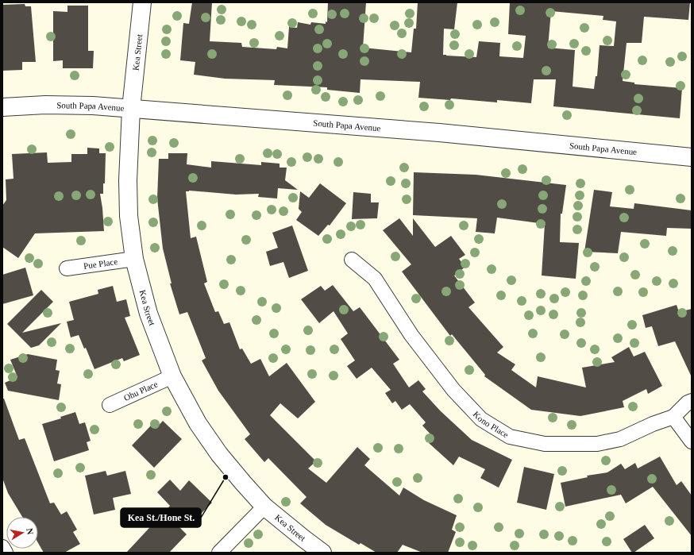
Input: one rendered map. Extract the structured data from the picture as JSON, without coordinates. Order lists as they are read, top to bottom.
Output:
{
  "streets": {
    "street": [
      "Kea Street",
      "South Papa Avenue",
      "Pue Place",
      "Ohu Place",
      "Kono Place"
    ]
  },
  "crossings": [
    ["Kea Street", "South Papa Avenue"],
    ["Kea Street", "Pue Place"],
    ["Kea Street", "Ohu Place"]
  ],
  "places": ["Kea St./Hone St."],
  "north": "right"
}
